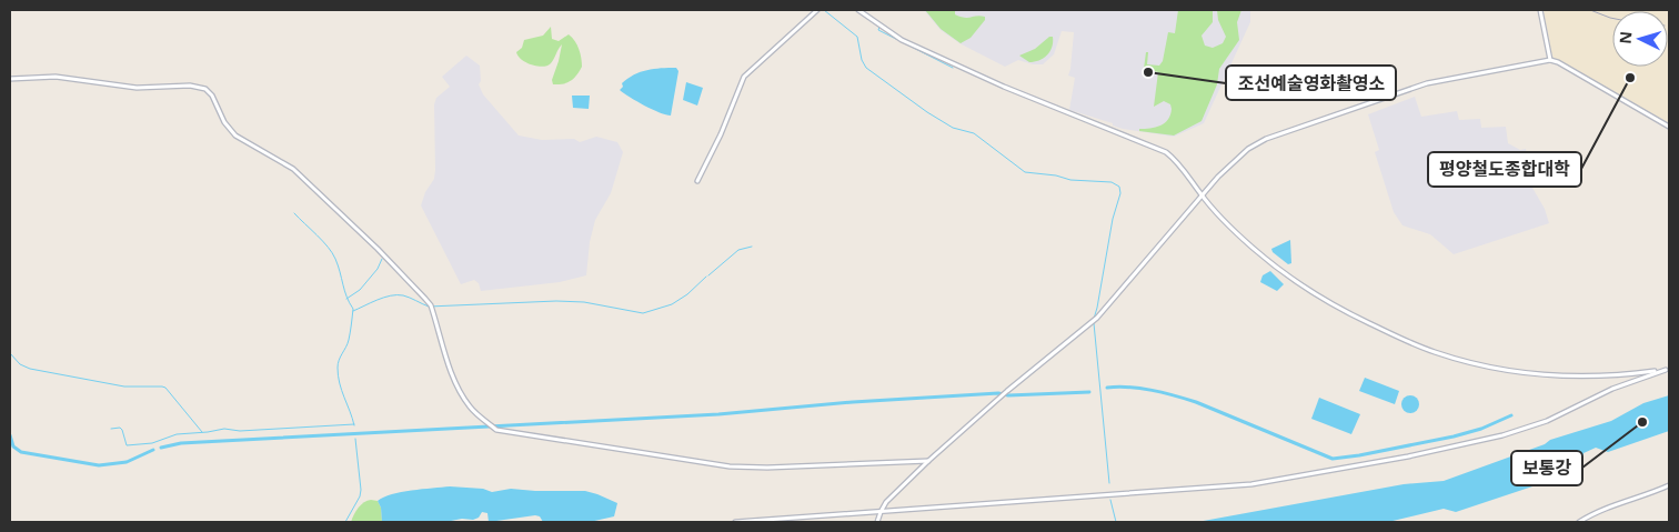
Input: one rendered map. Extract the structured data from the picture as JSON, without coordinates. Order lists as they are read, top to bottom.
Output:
{
  "places": ["조선예술영화촬영소", "평양철도종합대학", "보통강"],
  "north": "left"
}
